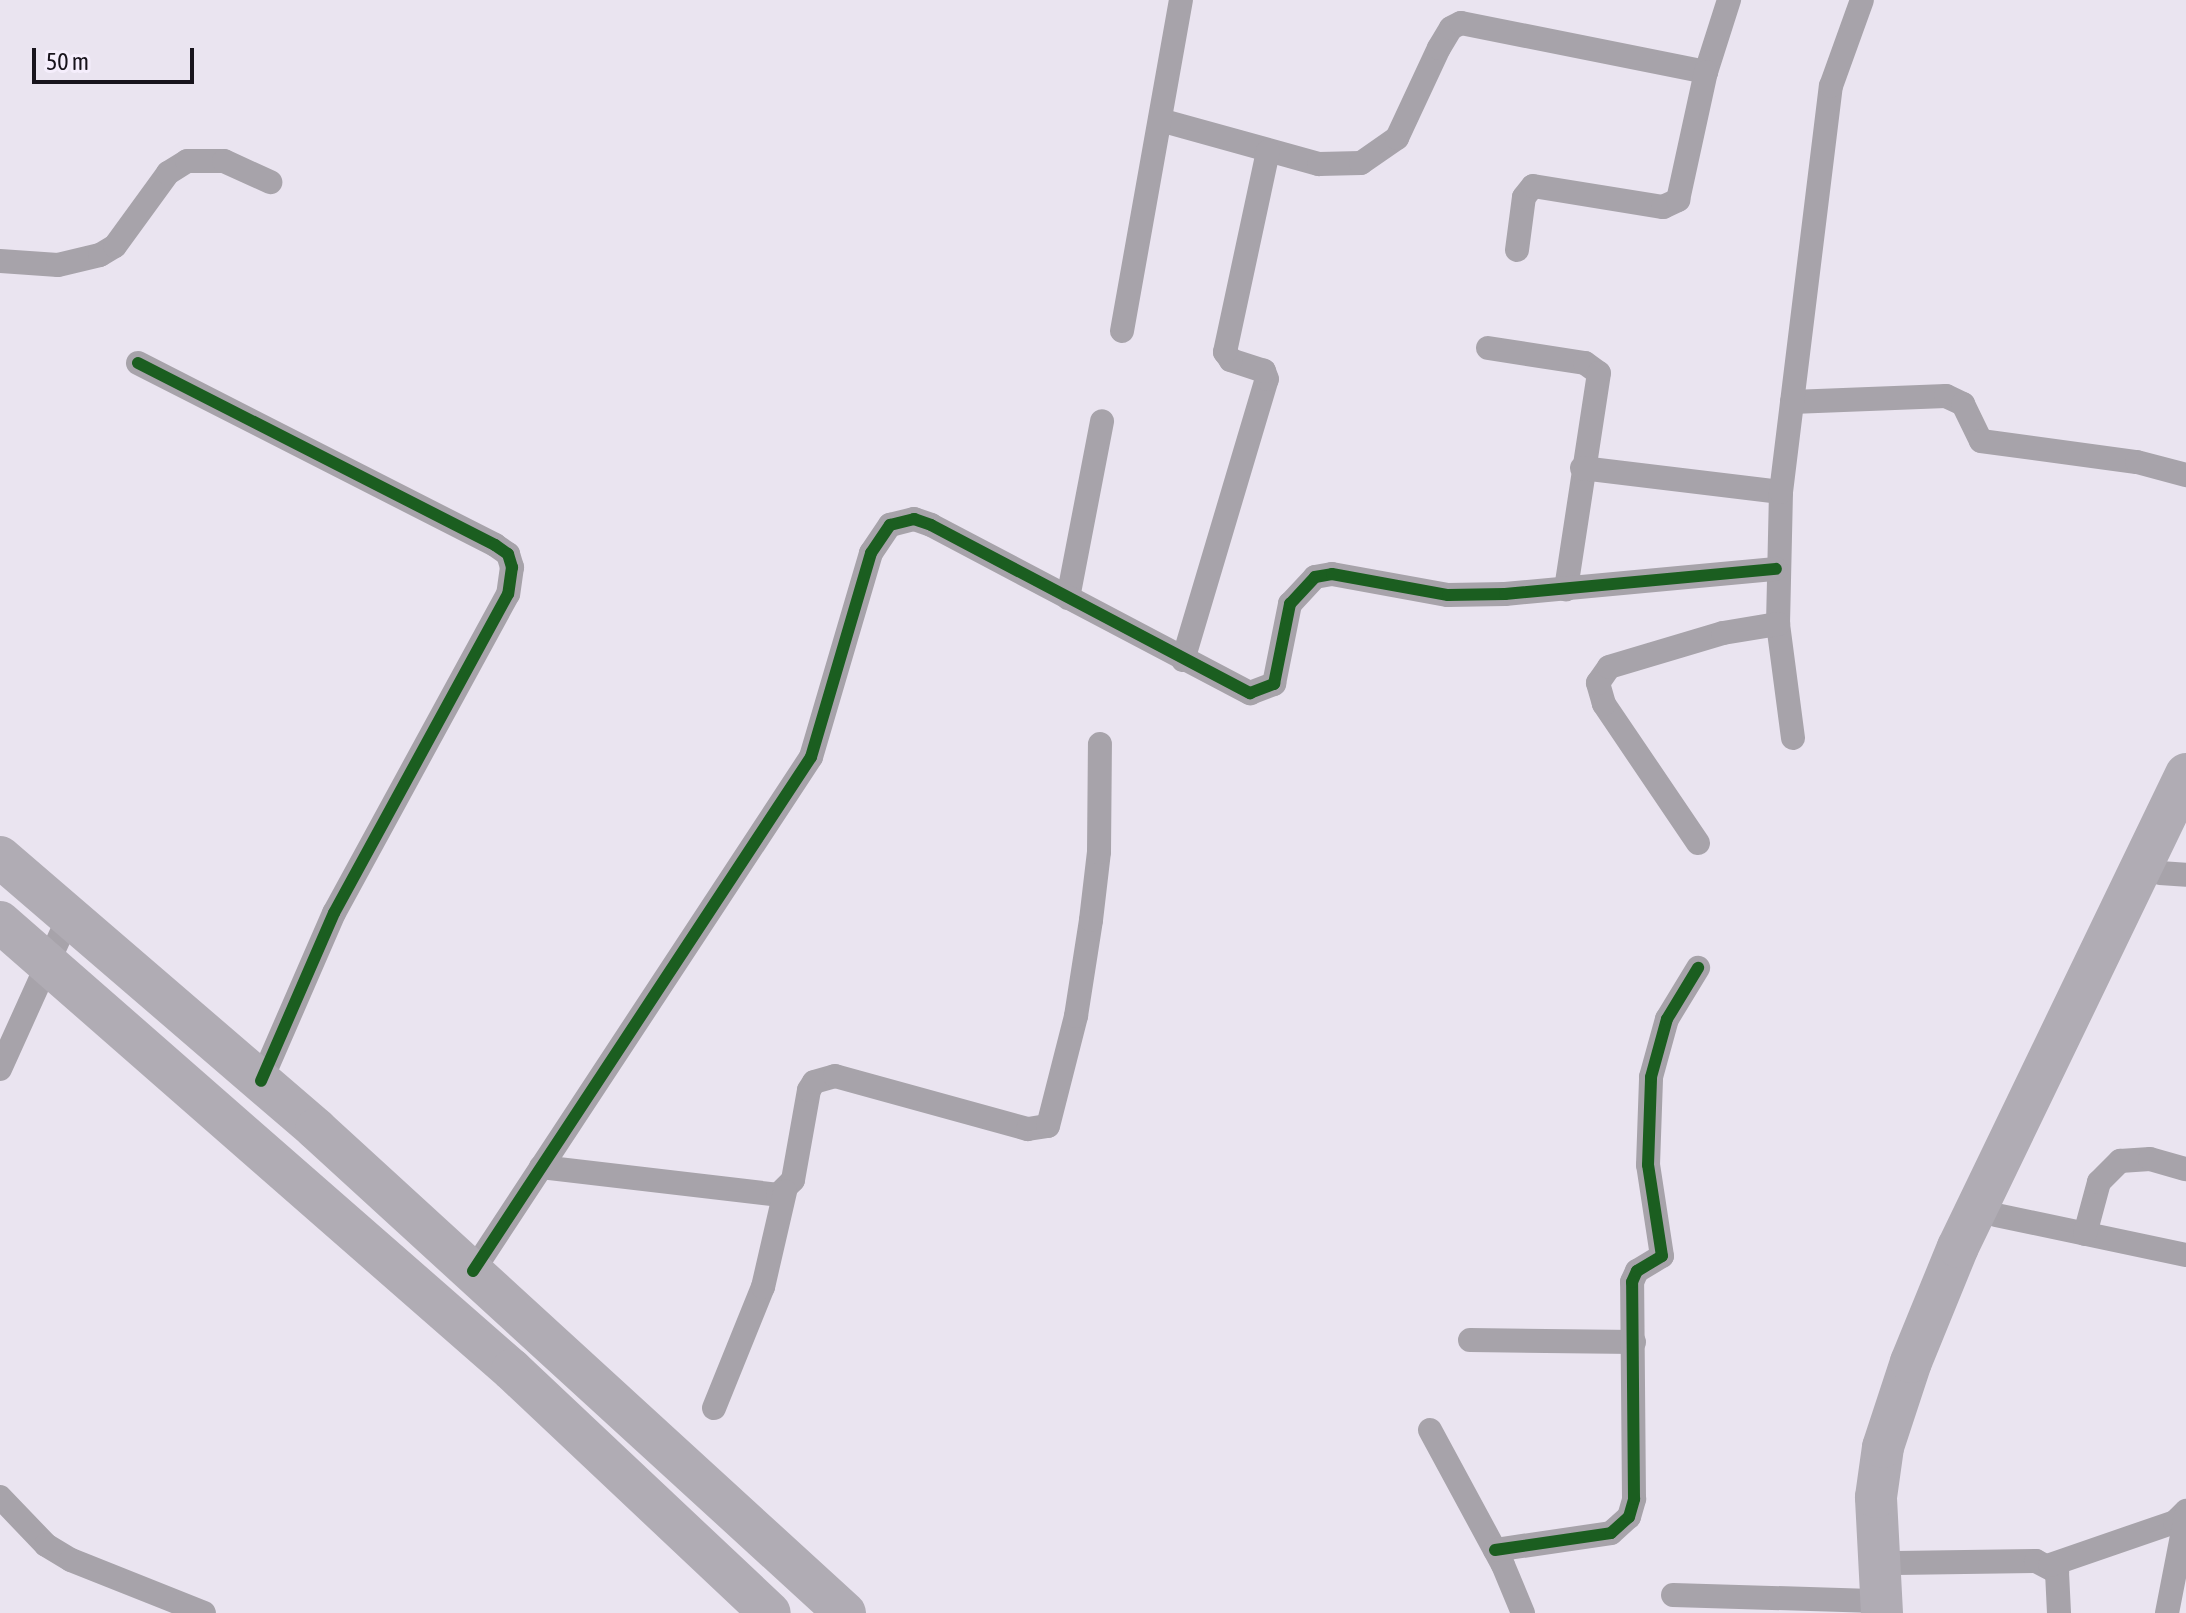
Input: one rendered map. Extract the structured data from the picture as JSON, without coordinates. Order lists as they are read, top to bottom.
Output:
{
  "scale_bar": "50 m"
}
